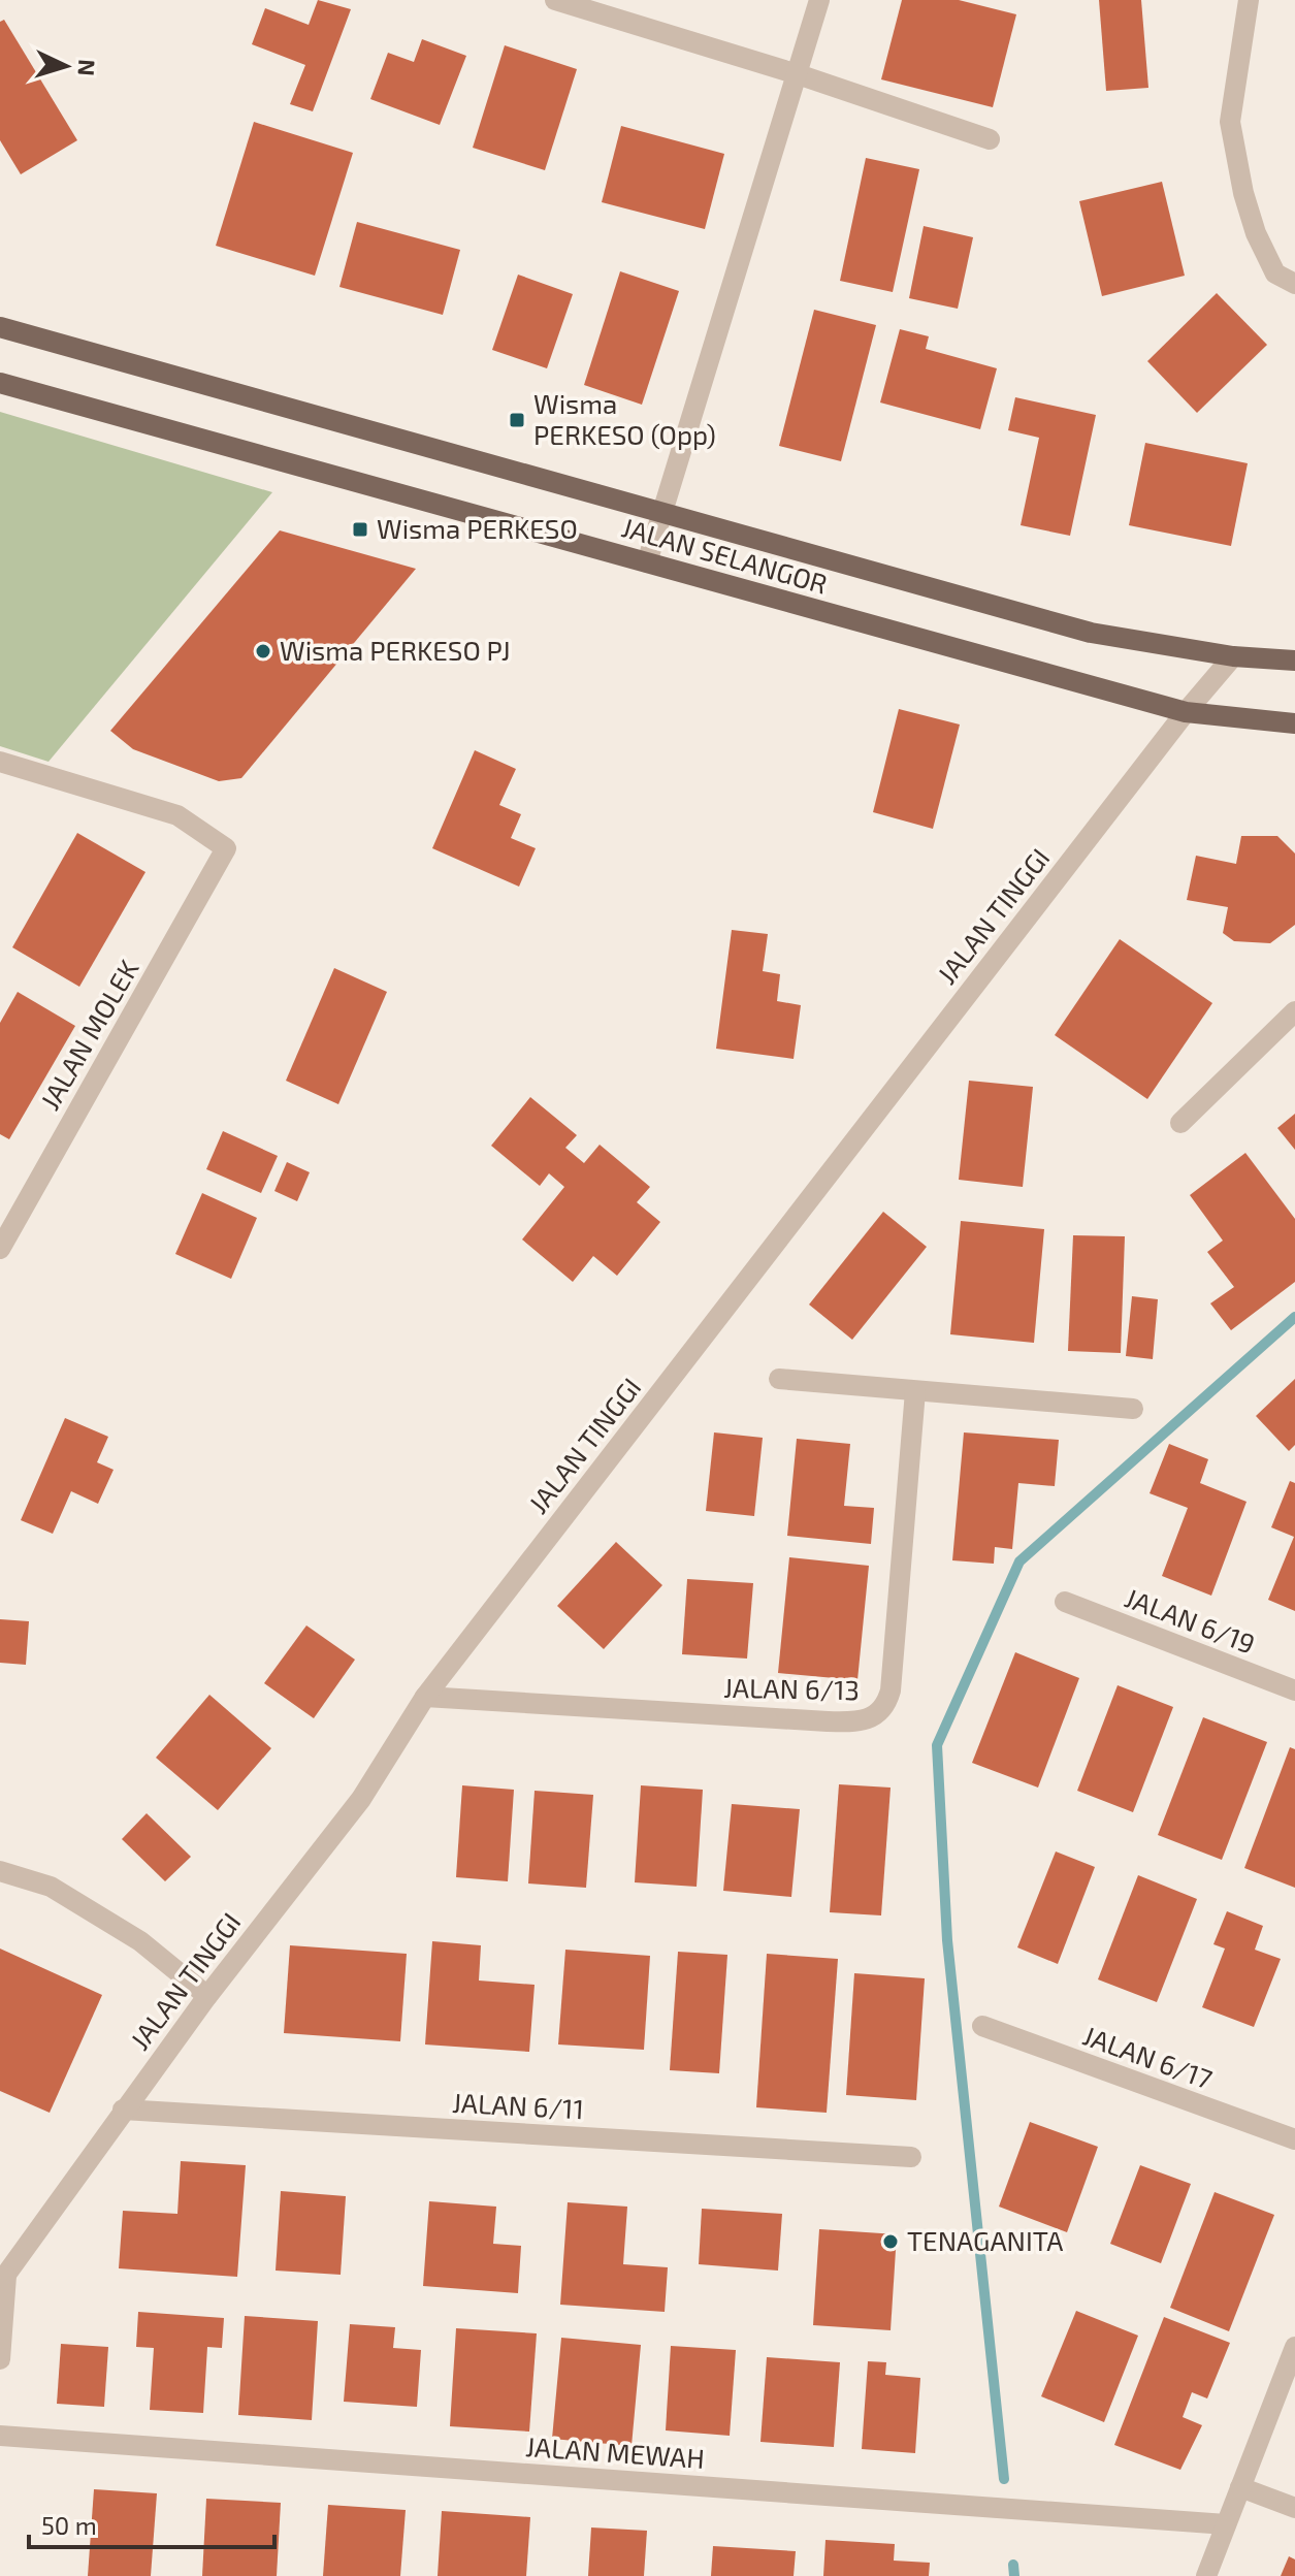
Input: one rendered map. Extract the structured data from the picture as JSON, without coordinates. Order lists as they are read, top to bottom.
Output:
{
  "streets": {
    "main road": ["JALAN SELANGOR"],
    "street": [
      "JALAN TINGGI",
      "JALAN MOLEK",
      "JALAN 6/19",
      "JALAN 6/13",
      "JALAN 6/17",
      "JALAN 6/11",
      "JALAN MEWAH"
    ]
  },
  "crossings": [
    ["JALAN SELANGOR", "JALAN TINGGI"],
    ["JALAN TINGGI", "JALAN 6/13"],
    ["JALAN TINGGI", "JALAN 6/11"]
  ],
  "places": {
    "transit": ["Wisma PERKESO (Opp)", "Wisma PERKESO"],
    "other": ["Wisma PERKESO PJ", "TENAGANITA"]
  },
  "scale_bar": "50 m",
  "north": "right"
}
